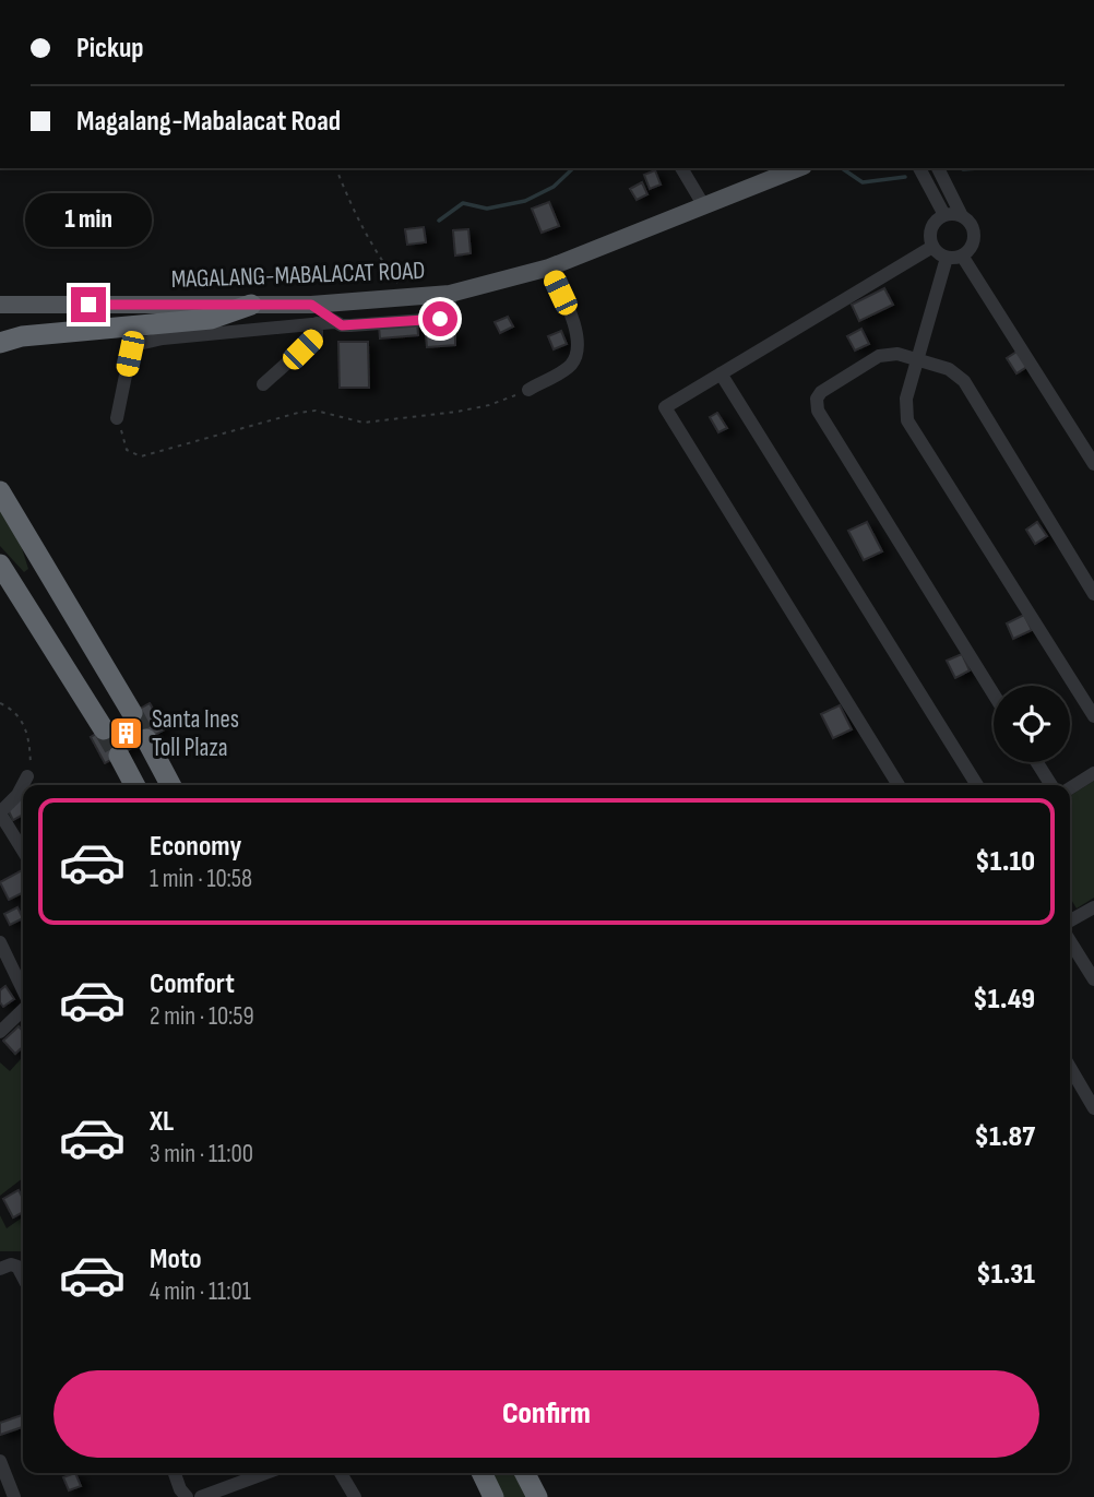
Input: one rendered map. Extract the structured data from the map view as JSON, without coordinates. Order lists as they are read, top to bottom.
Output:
{
  "streets": {
    "main road": ["MAGALANG-MABALACAT ROAD"]
  },
  "places": {
    "building": ["Santa Ines Toll Plaza"]
  },
  "page": {
    "banner": ["Pickup", "Magalang-Mabalacat Road"],
    "bubble": "1 min",
    "list": [
      {
        "name": "Economy",
        "note": "1 min · 10:58",
        "value": "$1.10"
      },
      {
        "name": "Comfort",
        "note": "2 min · 10:59",
        "value": "$1.49"
      },
      {
        "name": "XL",
        "note": "3 min · 11:00",
        "value": "$1.87"
      },
      {
        "name": "Moto",
        "note": "4 min · 11:01",
        "value": "$1.31"
      }
    ],
    "buttons": "Confirm"
  }
}
